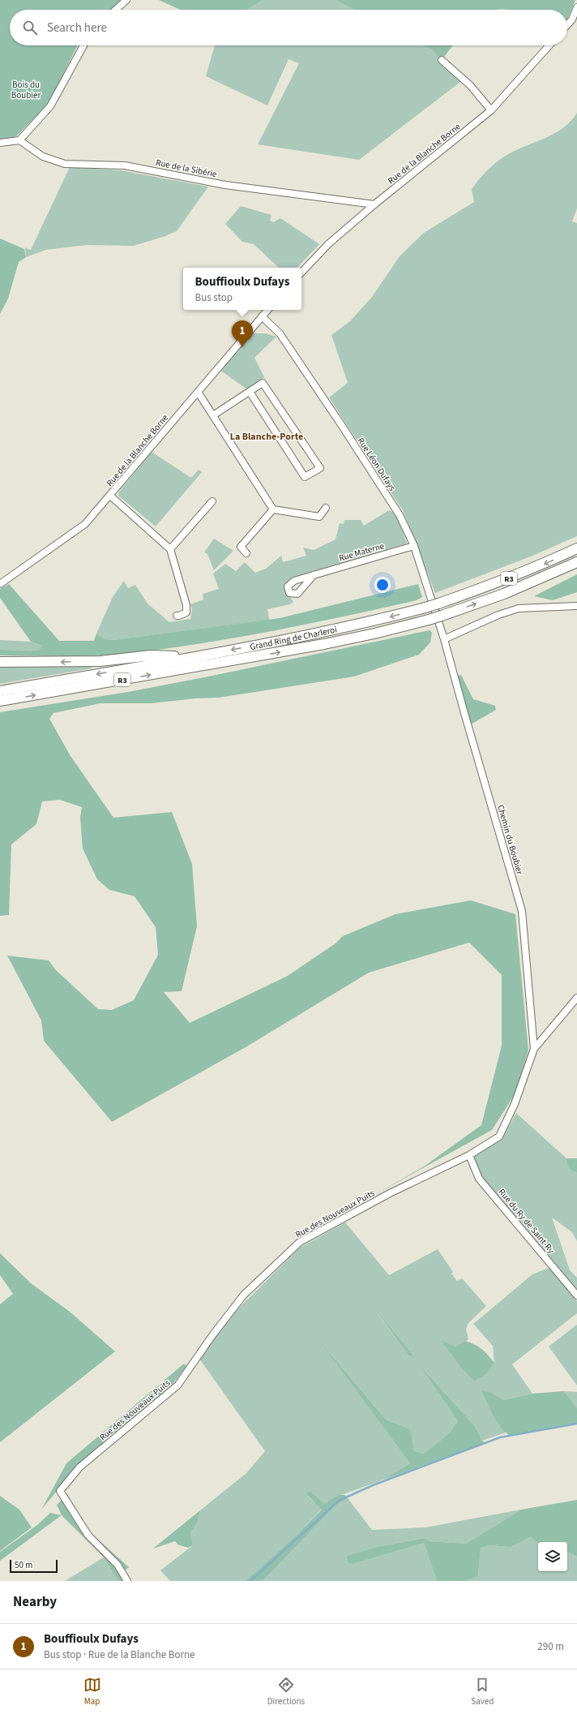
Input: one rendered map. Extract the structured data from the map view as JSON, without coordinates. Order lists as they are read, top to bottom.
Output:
{
  "streets": {
    "highway": ["R3", "Grand Ring de Charleroi"],
    "street": [
      "Rue de la Blanche Borne",
      "Rue de la Sibérie",
      "Rue Léon Dufays",
      "Rue Materne",
      "Chemin du Boubier",
      "Rue des Nouveaux Puits",
      "Rue du Ry de Saint-Ry"
    ]
  },
  "crossings": [
    ["Rue de la Blanche Borne", "Rue de la Sibérie"],
    ["Rue de la Blanche Borne", "Rue Léon Dufays"],
    ["Rue Léon Dufays", "Rue Materne"],
    ["Rue Léon Dufays", "Chemin du Boubier"],
    ["Chemin du Boubier", "Rue des Nouveaux Puits"],
    ["Rue des Nouveaux Puits", "Rue du Ry de Saint-Ry"]
  ],
  "districts": ["La Blanche-Porte"],
  "parks": ["Bois du Boubier"],
  "scale_bar": "50 m",
  "page": {
    "search": "Search here",
    "popup": ["Bouffioulx Dufays", "Bus stop"],
    "pins": "1",
    "scale": "50 m",
    "heading": "Nearby",
    "list": [
      {
        "mark": "1",
        "name": "Bouffioulx Dufays",
        "note": "Bus stop · Rue de la Blanche Borne",
        "value": "290 m"
      }
    ],
    "nav": ["Map", "Directions", "Saved"]
  }
}
